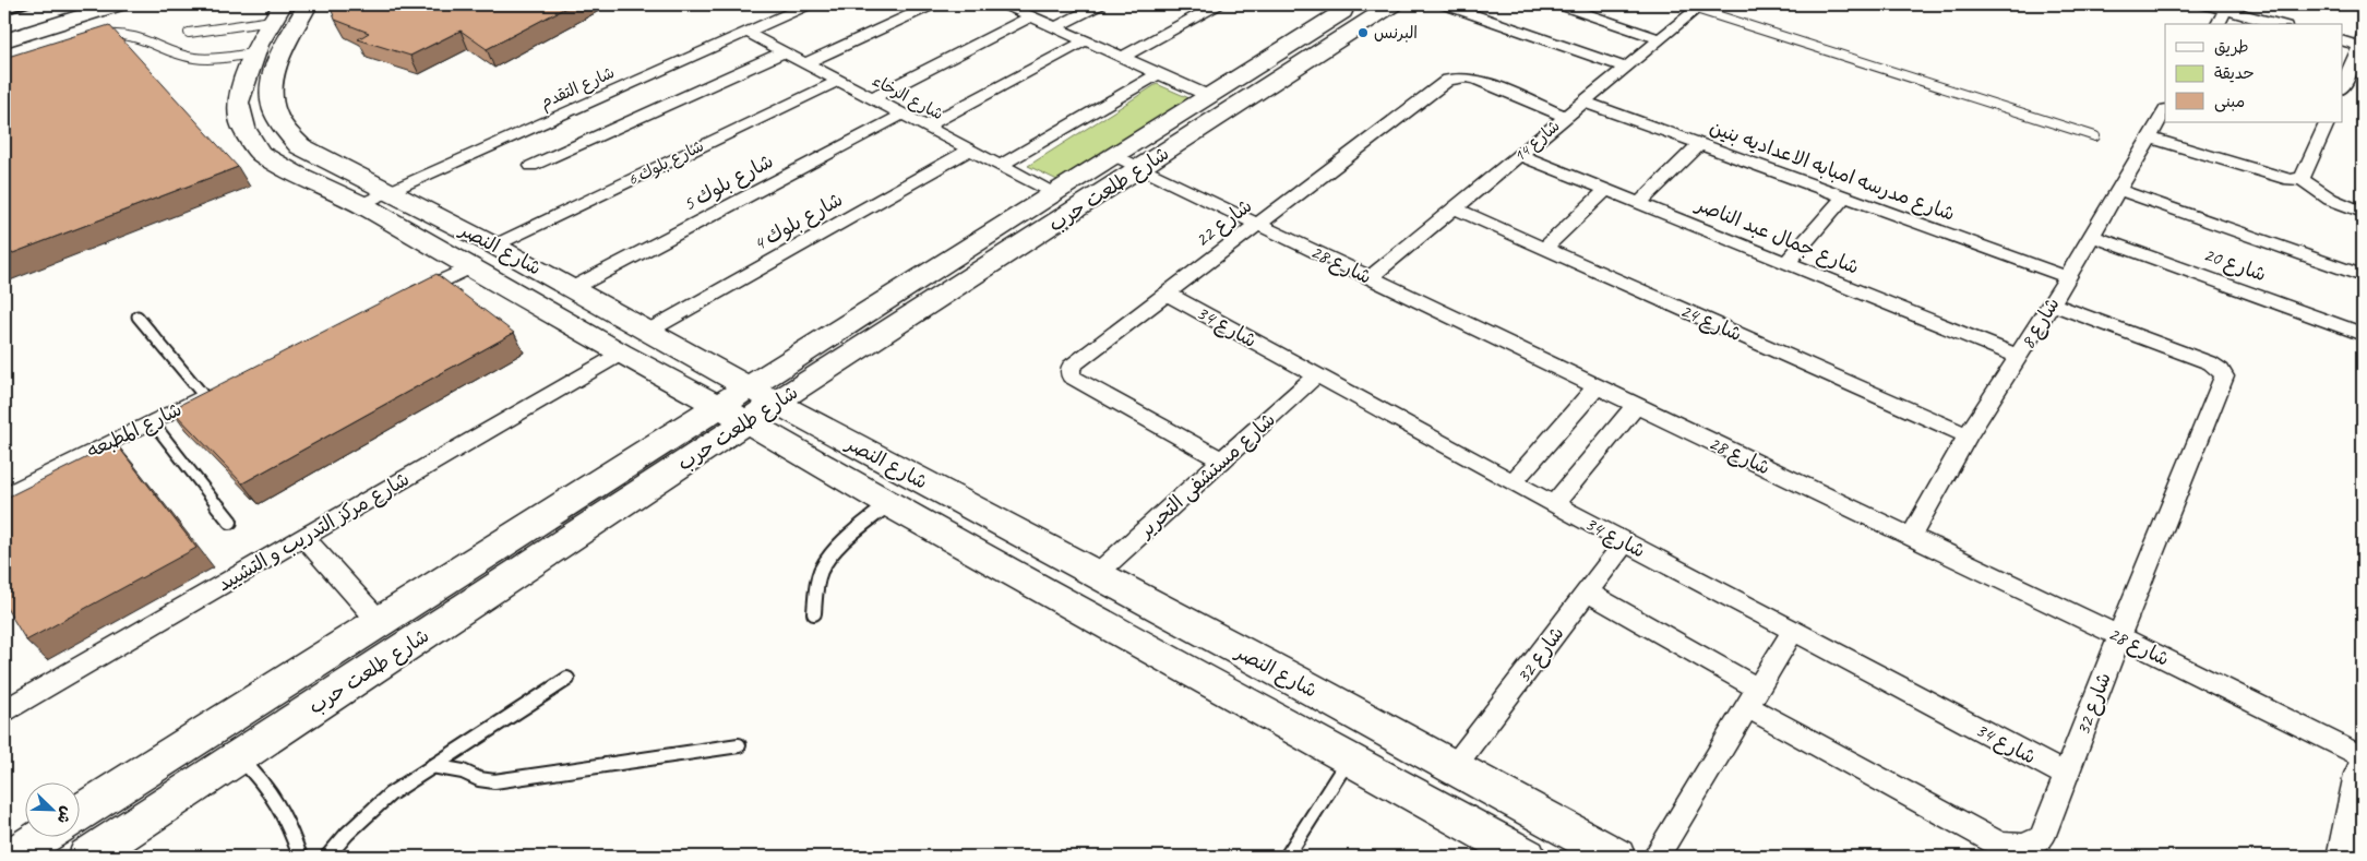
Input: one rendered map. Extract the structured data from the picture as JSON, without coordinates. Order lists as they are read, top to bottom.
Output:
{
  "streets": {
    "main road": ["شارع طلعت حرب", "شارع النصر"],
    "street": [
      "شارع التقدم",
      "شارع الرخاء",
      "شارع 14",
      "شارع بلوك 6",
      "شارع مدرسه امبابه الاعداديه بنين",
      "شارع بلوك 5",
      "شارع بلوك 4",
      "شارع 22",
      "شارع جمال عبد الناصر",
      "شارع 28",
      "شارع 20",
      "شارع 24",
      "شارع 8",
      "شارع 34",
      "شارع المطبعه",
      "شارع مستشفى التحرير",
      "شارع مركز التدريب و التشييد",
      "شارع 32"
    ]
  },
  "crossings": [
    ["شارع التقدم", "شارع الرخاء"],
    ["شارع التقدم", "شارع النصر"],
    ["شارع الرخاء", "شارع بلوك 6"],
    ["شارع الرخاء", "شارع بلوك 5"],
    ["شارع الرخاء", "شارع طلعت حرب"],
    ["شارع الرخاء", "شارع بلوك 4"],
    ["شارع 14", "شارع مدرسه امبابه الاعداديه بنين"],
    ["شارع 14", "شارع 22"],
    ["شارع 14", "شارع جمال عبد الناصر"],
    ["شارع 14", "شارع 28"],
    ["شارع 14", "شارع 24"],
    ["شارع بلوك 6", "شارع النصر"],
    ["شارع مدرسه امبابه الاعداديه بنين", "شارع 8"],
    ["شارع بلوك 5", "شارع النصر"],
    ["شارع طلعت حرب", "شارع النصر"],
    ["شارع طلعت حرب", "شارع 28"],
    ["شارع بلوك 4", "شارع النصر"],
    ["شارع 22", "شارع 28"],
    ["شارع 22", "شارع 34"],
    ["شارع 22", "شارع مستشفى التحرير"],
    ["شارع جمال عبد الناصر", "شارع 8"],
    ["شارع النصر", "شارع مستشفى التحرير"],
    ["شارع النصر", "شارع مركز التدريب و التشييد"],
    ["شارع النصر", "شارع 32"],
    ["شارع 28", "شارع 8"],
    ["شارع 28", "شارع 32"],
    ["شارع 20", "شارع 8"],
    ["شارع 24", "شارع 8"],
    ["شارع 8", "شارع 32"],
    ["شارع 34", "شارع مستشفى التحرير"],
    ["شارع 34", "شارع 32"]
  ],
  "places": ["البرنس"],
  "legend": ["طريق", "حديقة", "مبنى"],
  "north": "bottom right"
}
